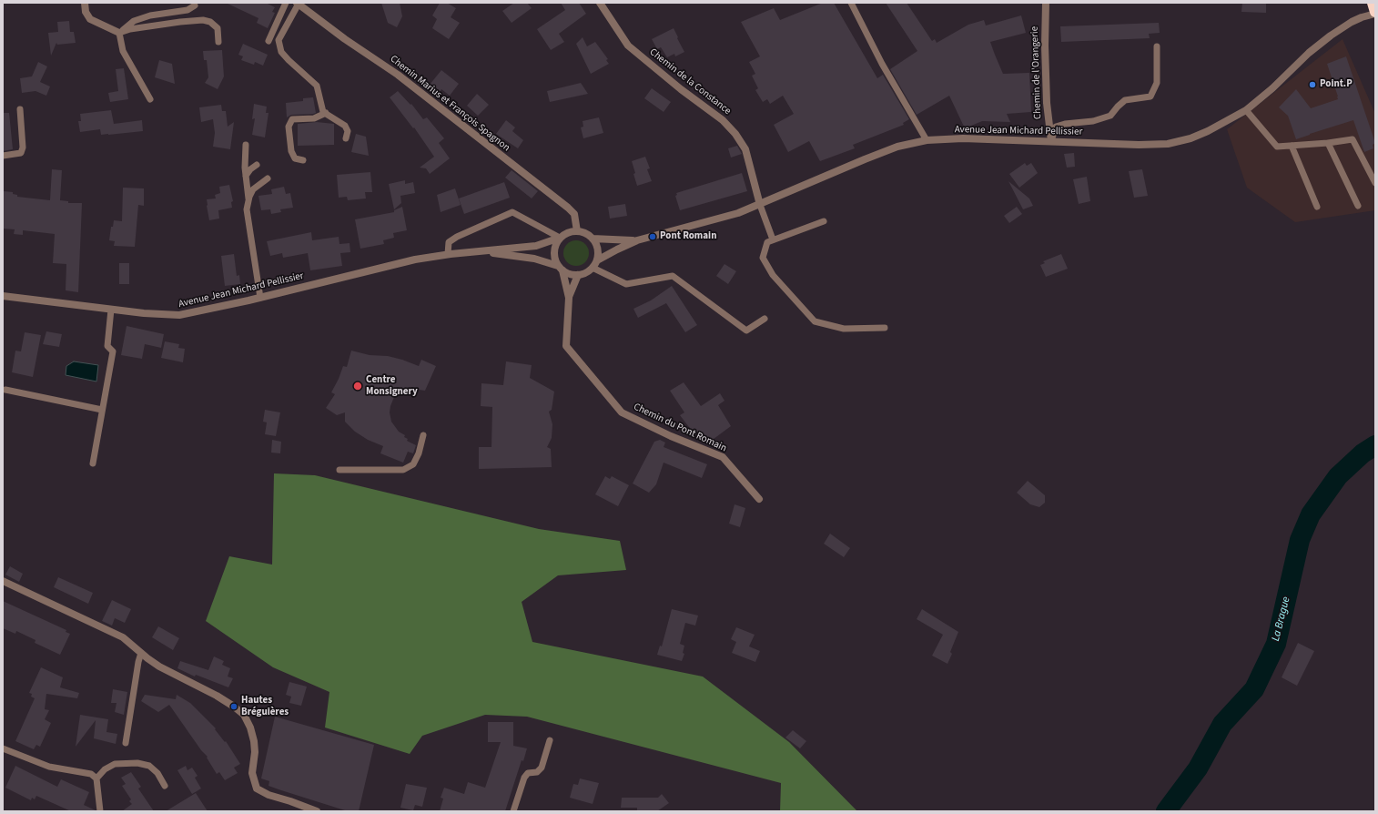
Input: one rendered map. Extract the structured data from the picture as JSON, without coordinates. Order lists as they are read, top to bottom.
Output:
{
  "streets": {
    "street": [
      "Chemin de l'Orangerie",
      "Chemin de la Constance",
      "Chemin Marius et François Spagnon",
      "Avenue Jean Michard Pellissier",
      "Chemin du Pont Romain"
    ]
  },
  "crossings": [
    ["Chemin de l'Orangerie", "Avenue Jean Michard Pellissier"],
    ["Chemin de la Constance", "Avenue Jean Michard Pellissier"],
    ["Chemin Marius et François Spagnon", "Avenue Jean Michard Pellissier"],
    ["Chemin Marius et François Spagnon", "Chemin du Pont Romain"],
    ["Avenue Jean Michard Pellissier", "Chemin du Pont Romain"]
  ],
  "water": ["La Brague"],
  "places": [
    "Point.P",
    "Pont Romain",
    "Centre Monsignery",
    "Hautes Bréguières"
  ]
}
